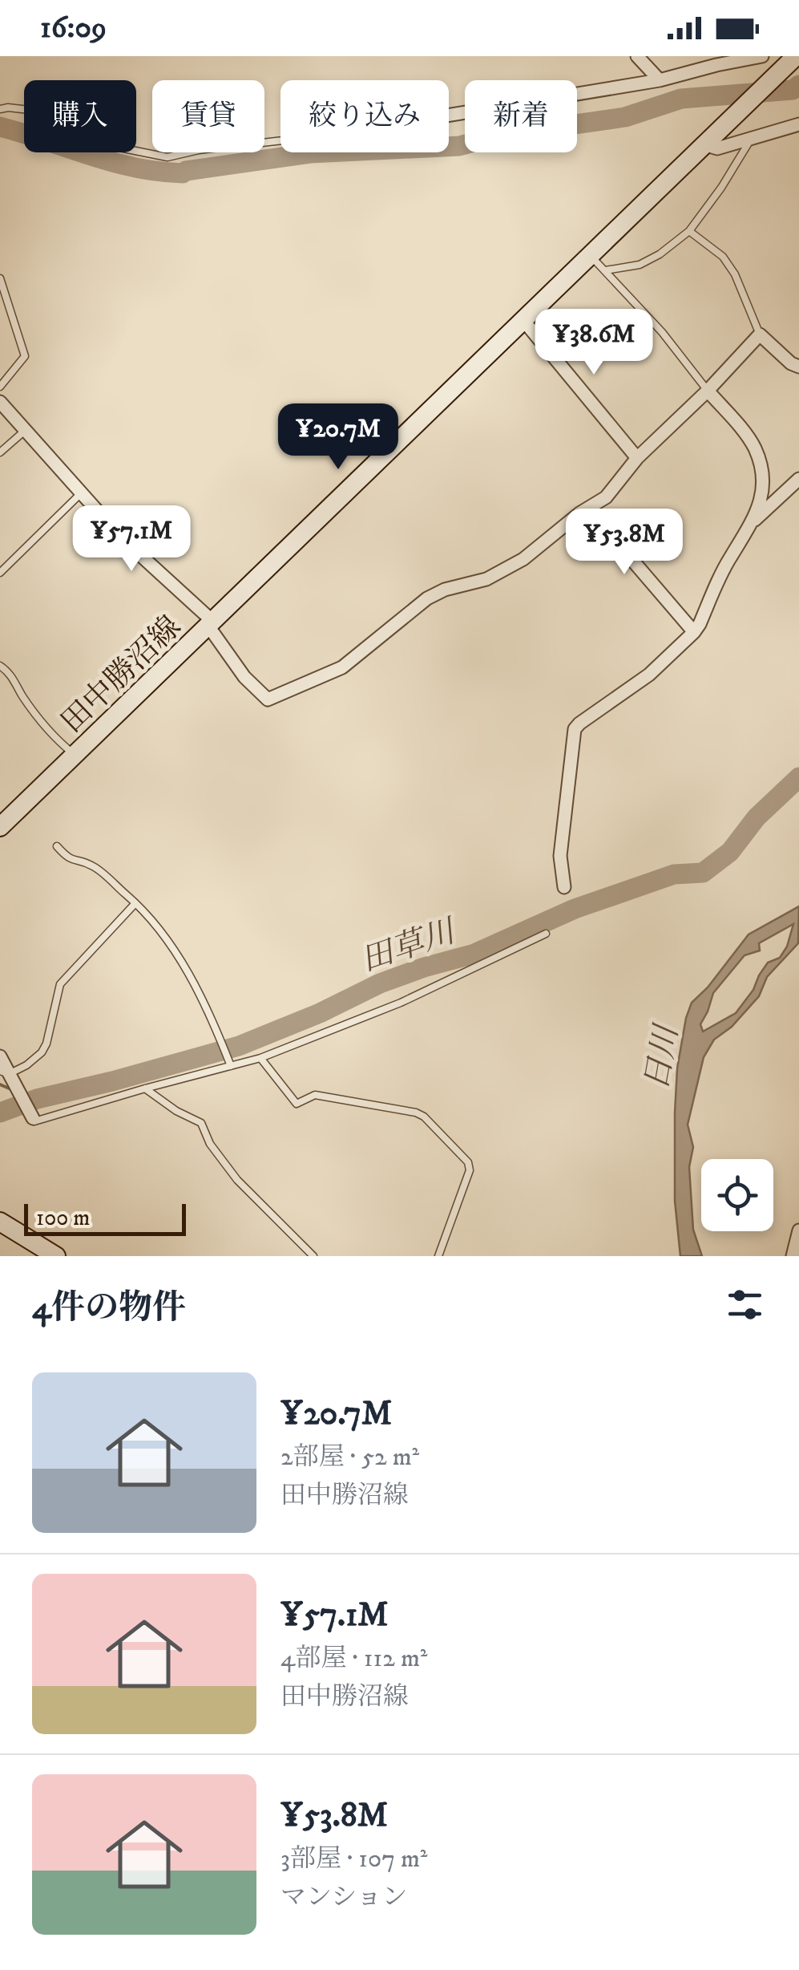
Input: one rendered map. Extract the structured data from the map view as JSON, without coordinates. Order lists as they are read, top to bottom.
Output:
{
  "streets": {
    "main road": ["田中勝沼線"]
  },
  "water": ["田草川", "日川"],
  "scale_bar": "100 m",
  "page": {
    "status": "16:09",
    "chip": [
      "購入",
      "賃貸",
      "絞り込み",
      "新着"
    ],
    "price": [
      "¥38.6M",
      "¥20.7M",
      "¥57.1M",
      "¥53.8M"
    ],
    "scale": "100 m",
    "heading": "4件の物件",
    "list": [
      {
        "name": "¥20.7M",
        "note": "2部屋 · 52 m² · 田中勝沼線"
      },
      {
        "name": "¥57.1M",
        "note": "4部屋 · 112 m² · 田中勝沼線"
      },
      {
        "name": "¥53.8M",
        "note": "3部屋 · 107 m² · マンション"
      }
    ]
  }
}
